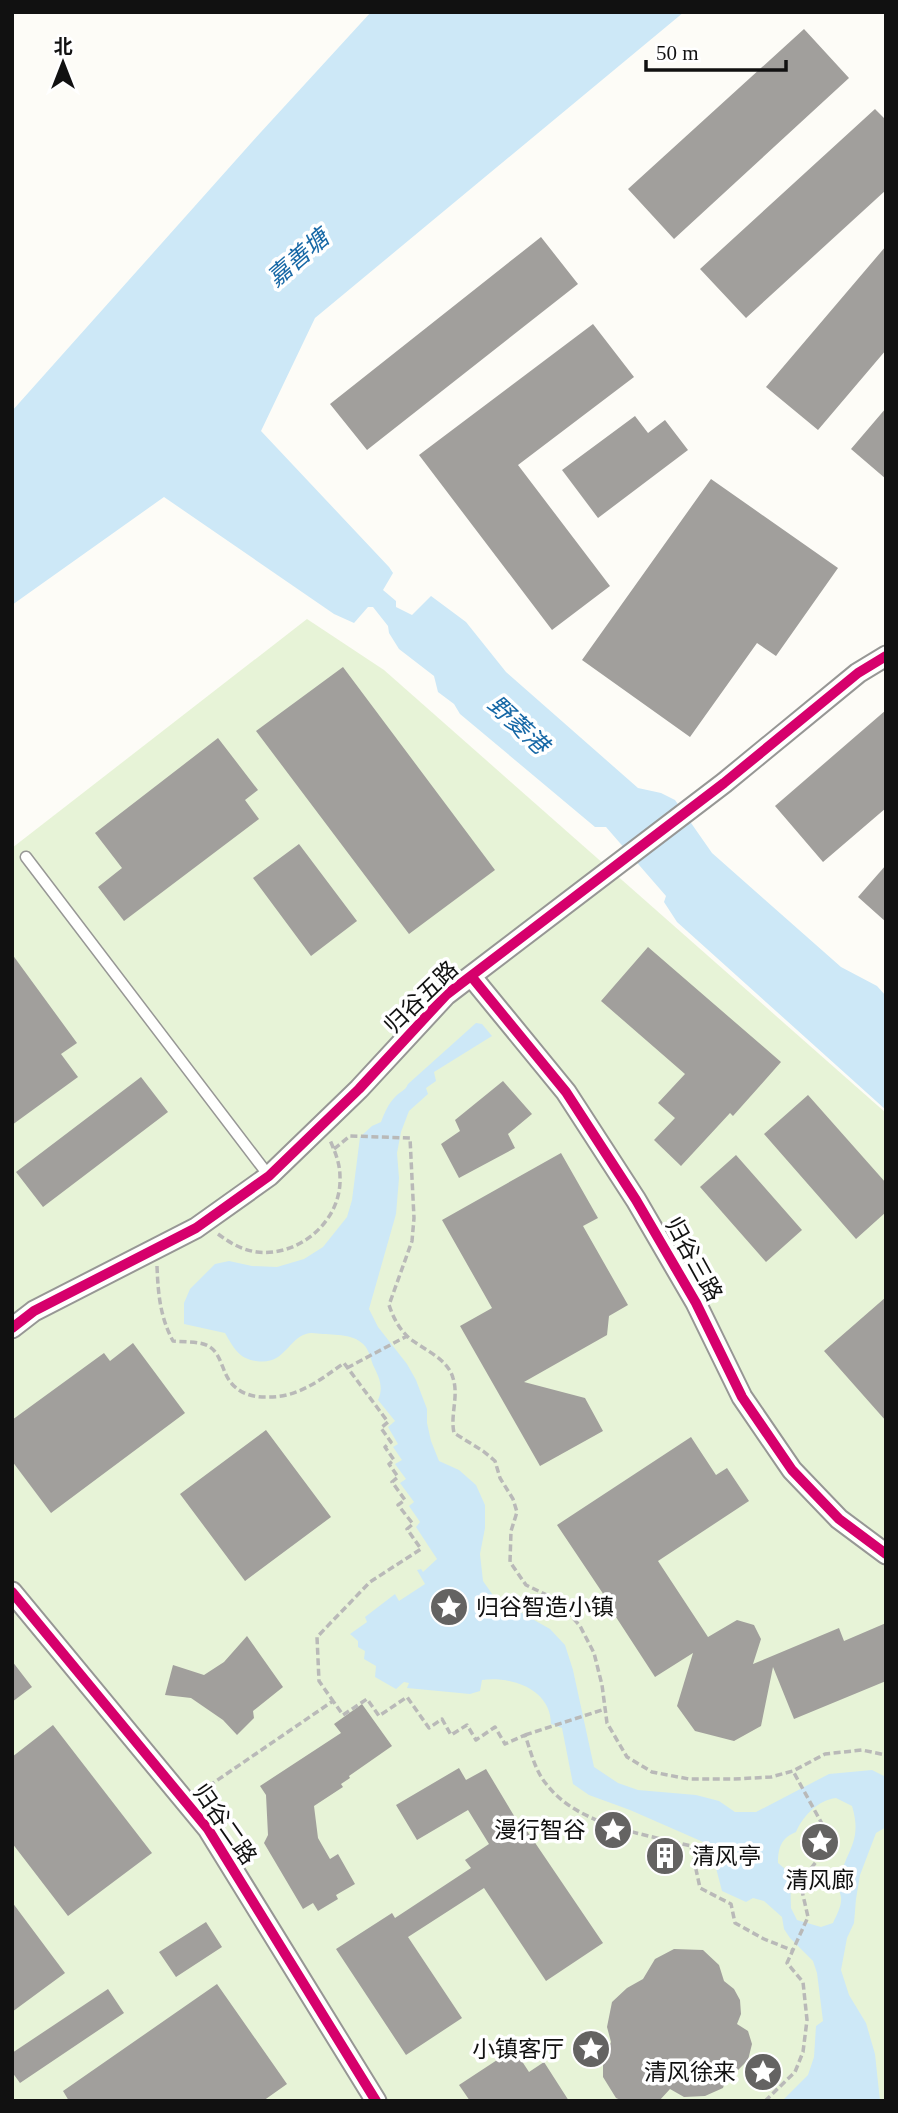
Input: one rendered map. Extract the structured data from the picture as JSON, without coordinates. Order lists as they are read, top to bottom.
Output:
{
  "streets": {
    "street": ["归谷五路", "归谷三路", "归谷二路"]
  },
  "crossings": [
    ["归谷五路", "归谷三路"]
  ],
  "water": ["嘉善塘", "野菱港"],
  "places": {
    "place": [
      "归谷智造小镇",
      "漫行智谷",
      "清风廊",
      "小镇客厅",
      "清风徐来"
    ],
    "building": ["清风亭"]
  },
  "scale_bar": "50 m",
  "north": "top"
}
